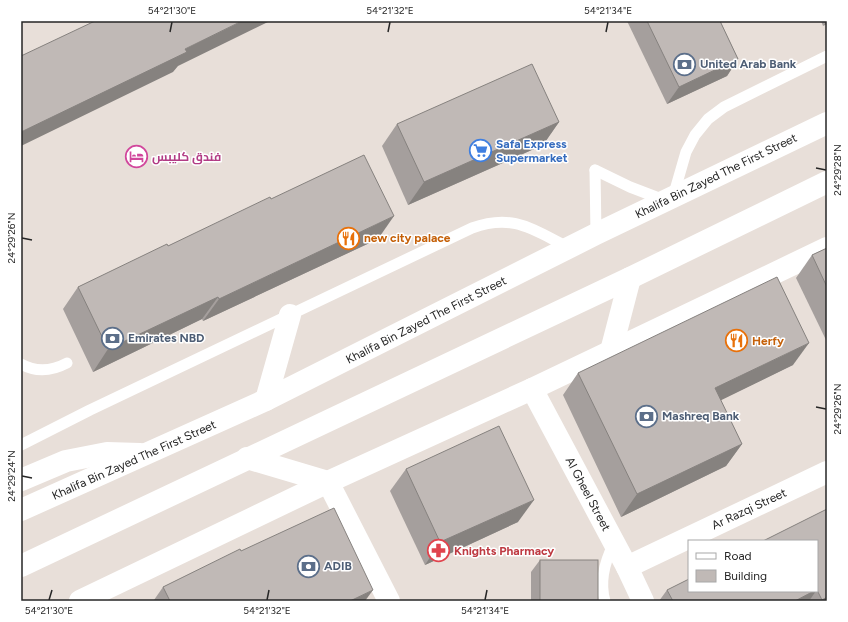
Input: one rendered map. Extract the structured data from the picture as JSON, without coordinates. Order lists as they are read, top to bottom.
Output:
{
  "streets": {
    "main road": ["Khalifa Bin Zayed The First Street", "Al Gheel Street", "Ar Razqi Street"]
  },
  "crossings": [
    ["Al Gheel Street", "Ar Razqi Street"]
  ],
  "places": {
    "bank": [
      "United Arab Bank",
      "Emirates NBD",
      "Mashreq Bank",
      "ADIB"
    ],
    "supermarket": ["Safa Express Supermarket"],
    "hotel": ["فندق كليبس"],
    "restaurant": ["new city palace", "Herfy"],
    "pharmacy": ["Knights Pharmacy"]
  },
  "legend": ["Road", "Building"],
  "coordinates": [
    "54°21'30\"E",
    "54°21'32\"E",
    "54°21'34\"E",
    "24°29'28\"N",
    "24°29'26\"N",
    "24°29'24\"N"
  ]
}
